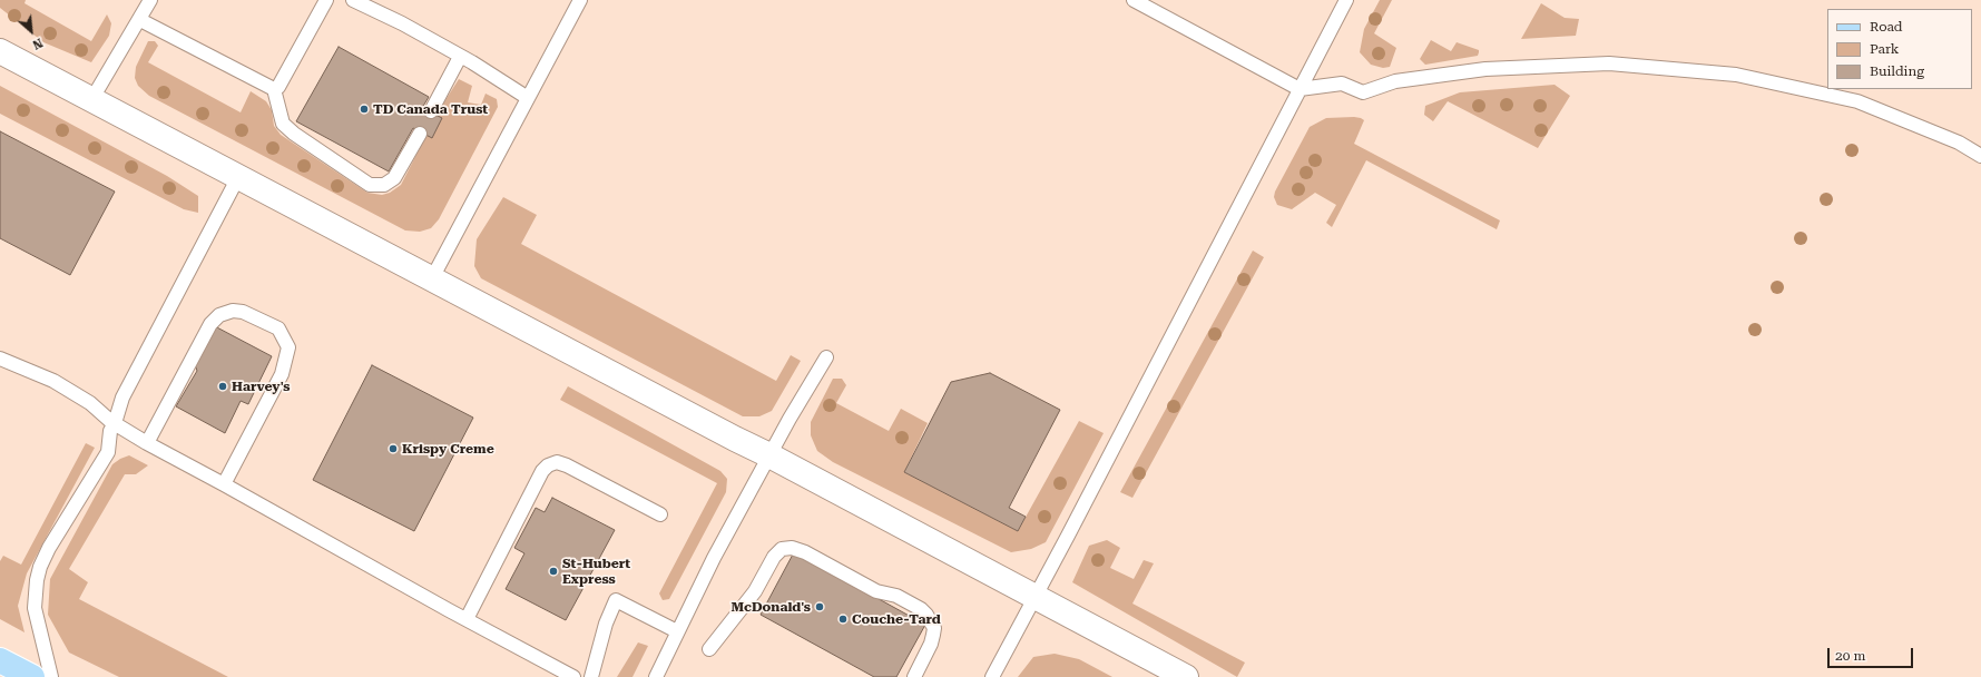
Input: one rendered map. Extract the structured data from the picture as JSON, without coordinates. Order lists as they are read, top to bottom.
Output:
{
  "places": [
    "TD Canada Trust",
    "Harvey's",
    "Krispy Creme",
    "St-Hubert Express",
    "McDonald's",
    "Couche-Tard"
  ],
  "legend": ["Road", "Park", "Building"],
  "scale_bar": "20 m",
  "north": "bottom right"
}
